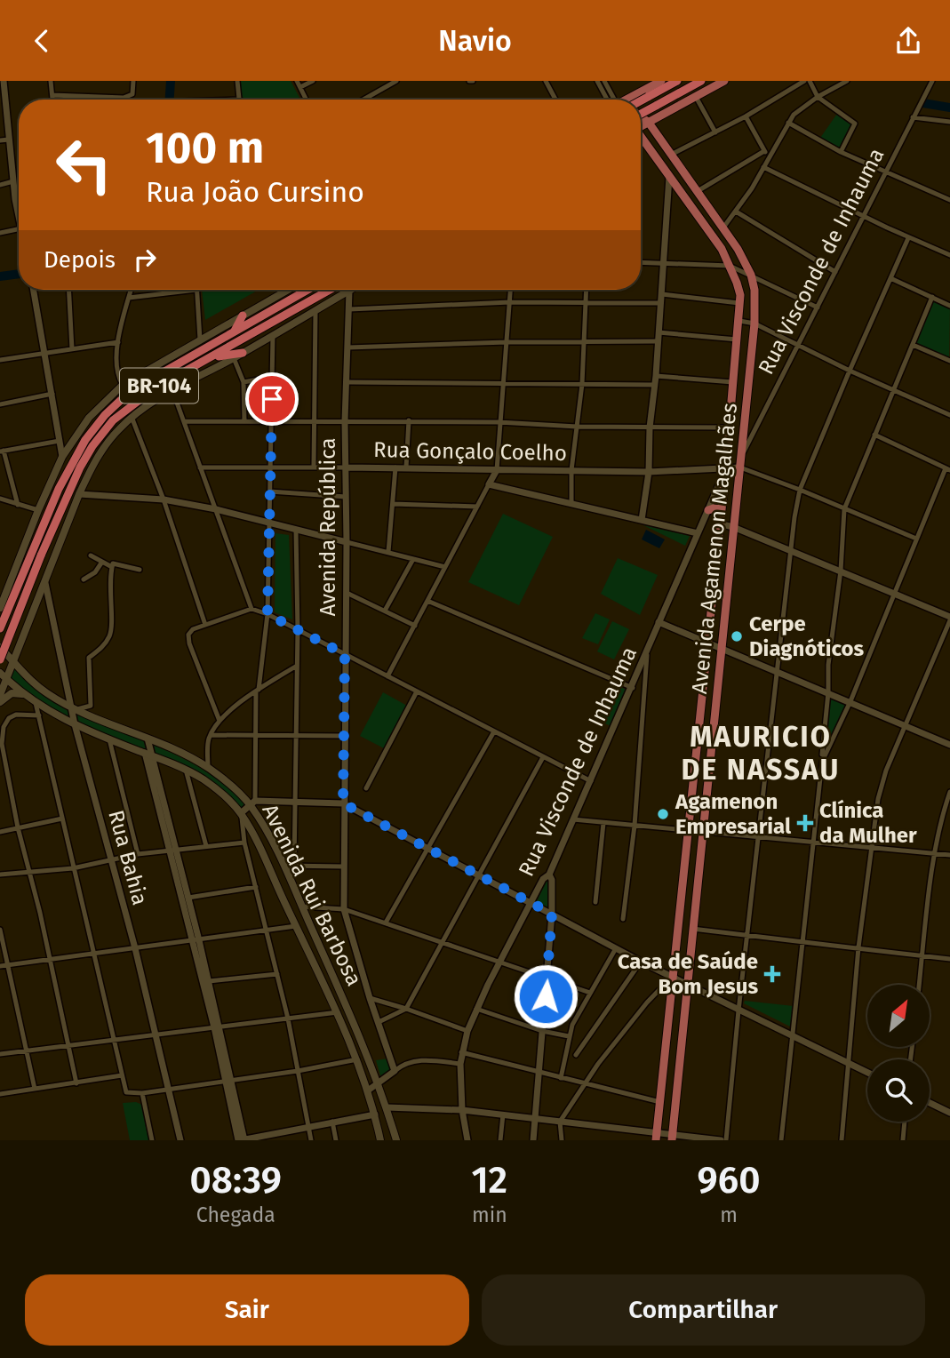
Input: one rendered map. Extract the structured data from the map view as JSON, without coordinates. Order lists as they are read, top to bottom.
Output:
{
  "streets": {
    "highway": ["BR-104"],
    "main road": ["Avenida Agamenon Magalhães", "Avenida Rui Barbosa"],
    "street": [
      "Rua Visconde de Inhauma",
      "Rua Gonçalo Coelho",
      "Avenida República",
      "Rua Bahia"
    ]
  },
  "crossings": [
    ["Rua Visconde de Inhauma", "Rua Gonçalo Coelho"],
    ["Rua Visconde de Inhauma", "Avenida Agamenon Magalhães"],
    ["Rua Gonçalo Coelho", "Avenida República"],
    ["Rua Gonçalo Coelho", "Avenida Agamenon Magalhães"],
    ["Rua Bahia", "Avenida Rui Barbosa"]
  ],
  "districts": ["MAURICIO DE NASSAU"],
  "places": {
    "other": ["Cerpe Diagnóticos", "Agamenon Empresarial"],
    "health": ["Clínica da Mulher", "Casa de Saúde Bom Jesus"]
  },
  "north": "top right",
  "page": {
    "header": "Navio",
    "turn": ["100 m", "Rua João Cursino"],
    "then": "Depois",
    "eta": [
      "08:39",
      "Chegada",
      "12",
      "min",
      "960",
      "m"
    ],
    "buttons": ["Sair", "Compartilhar"]
  }
}
